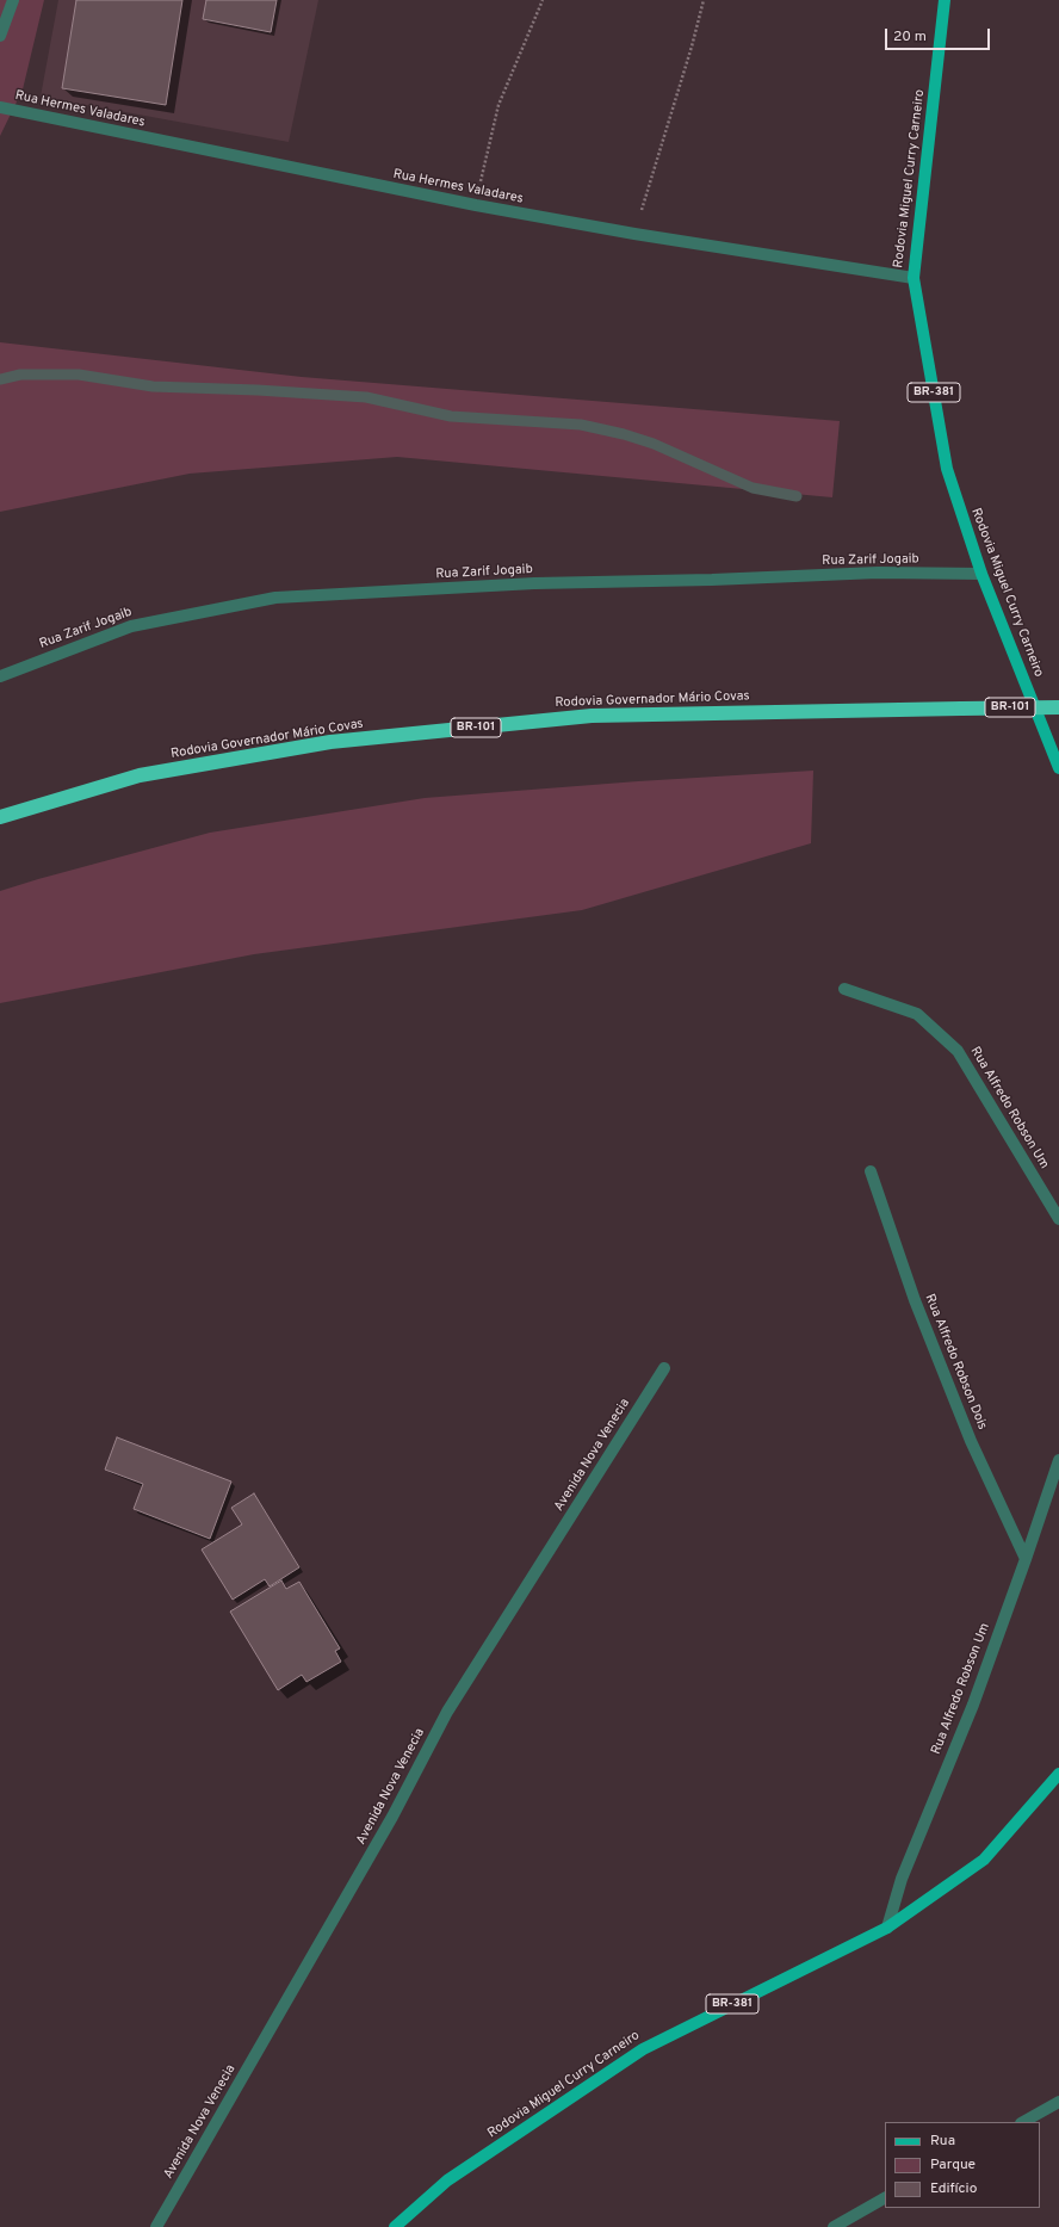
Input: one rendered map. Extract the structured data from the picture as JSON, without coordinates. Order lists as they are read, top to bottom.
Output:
{
  "streets": {
    "highway": ["Rodovia Governador Mário Covas", "BR-101"],
    "main road": ["Rodovia Miguel Curry Carneiro", "BR-381"],
    "street": [
      "Rua Hermes Valadares",
      "Rua Zarif Jogaib",
      "Rua Alfredo Robson Um",
      "Rua Alfredo Robson Dois",
      "Avenida Nova Venecia"
    ]
  },
  "crossings": [
    ["Rua Hermes Valadares", "Rodovia Miguel Curry Carneiro"],
    ["Rodovia Miguel Curry Carneiro", "Rua Zarif Jogaib"],
    ["Rodovia Miguel Curry Carneiro", "Rua Alfredo Robson Um"],
    ["Rua Alfredo Robson Um", "Rua Alfredo Robson Dois"]
  ],
  "legend": ["Rua", "Parque", "Edifício"],
  "scale_bar": "20 m"
}
